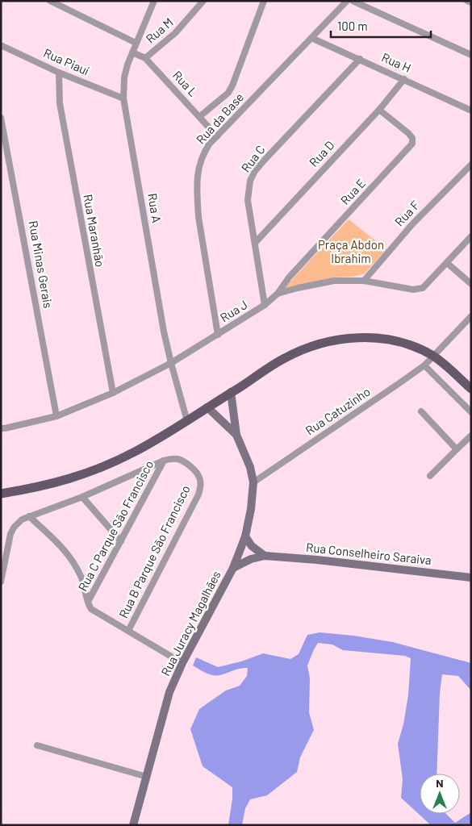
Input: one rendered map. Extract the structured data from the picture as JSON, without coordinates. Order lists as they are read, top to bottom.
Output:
{
  "streets": {
    "street": [
      "Rua M",
      "Rua Piauí",
      "Rua H",
      "Rua L",
      "Rua da Base",
      "Rua D",
      "Rua C",
      "Rua E",
      "Rua A",
      "Rua F",
      "Rua Maranhão",
      "Rua Minas Gerais",
      "Rua J",
      "Rua Catuzinho",
      "Rua C Parque São Francisco",
      "Rua B Parque São Francisco",
      "Rua Conselheiro Saraiva",
      "Rua Juracy Magalhães"
    ]
  },
  "crossings": [
    ["Rua M", "Rua L"],
    ["Rua Piauí", "Rua A"],
    ["Rua Piauí", "Rua Maranhão"],
    ["Rua H", "Rua da Base"],
    ["Rua H", "Rua D"],
    ["Rua H", "Rua C"],
    ["Rua L", "Rua da Base"],
    ["Rua L", "Rua A"],
    ["Rua da Base", "Rua J"],
    ["Rua D", "Rua C"],
    ["Rua D", "Rua E"],
    ["Rua C", "Rua J"],
    ["Rua E", "Rua J"],
    ["Rua A", "Rua J"],
    ["Rua F", "Rua J"],
    ["Rua Maranhão", "Rua J"],
    ["Rua Minas Gerais", "Rua J"],
    ["Rua Catuzinho", "Rua Juracy Magalhães"],
    ["Rua C Parque São Francisco", "Rua B Parque São Francisco"],
    ["Rua Conselheiro Saraiva", "Rua Juracy Magalhães"]
  ],
  "parks": ["Praça Abdon Ibrahim"],
  "scale_bar": "100 m",
  "north": "top"
}
